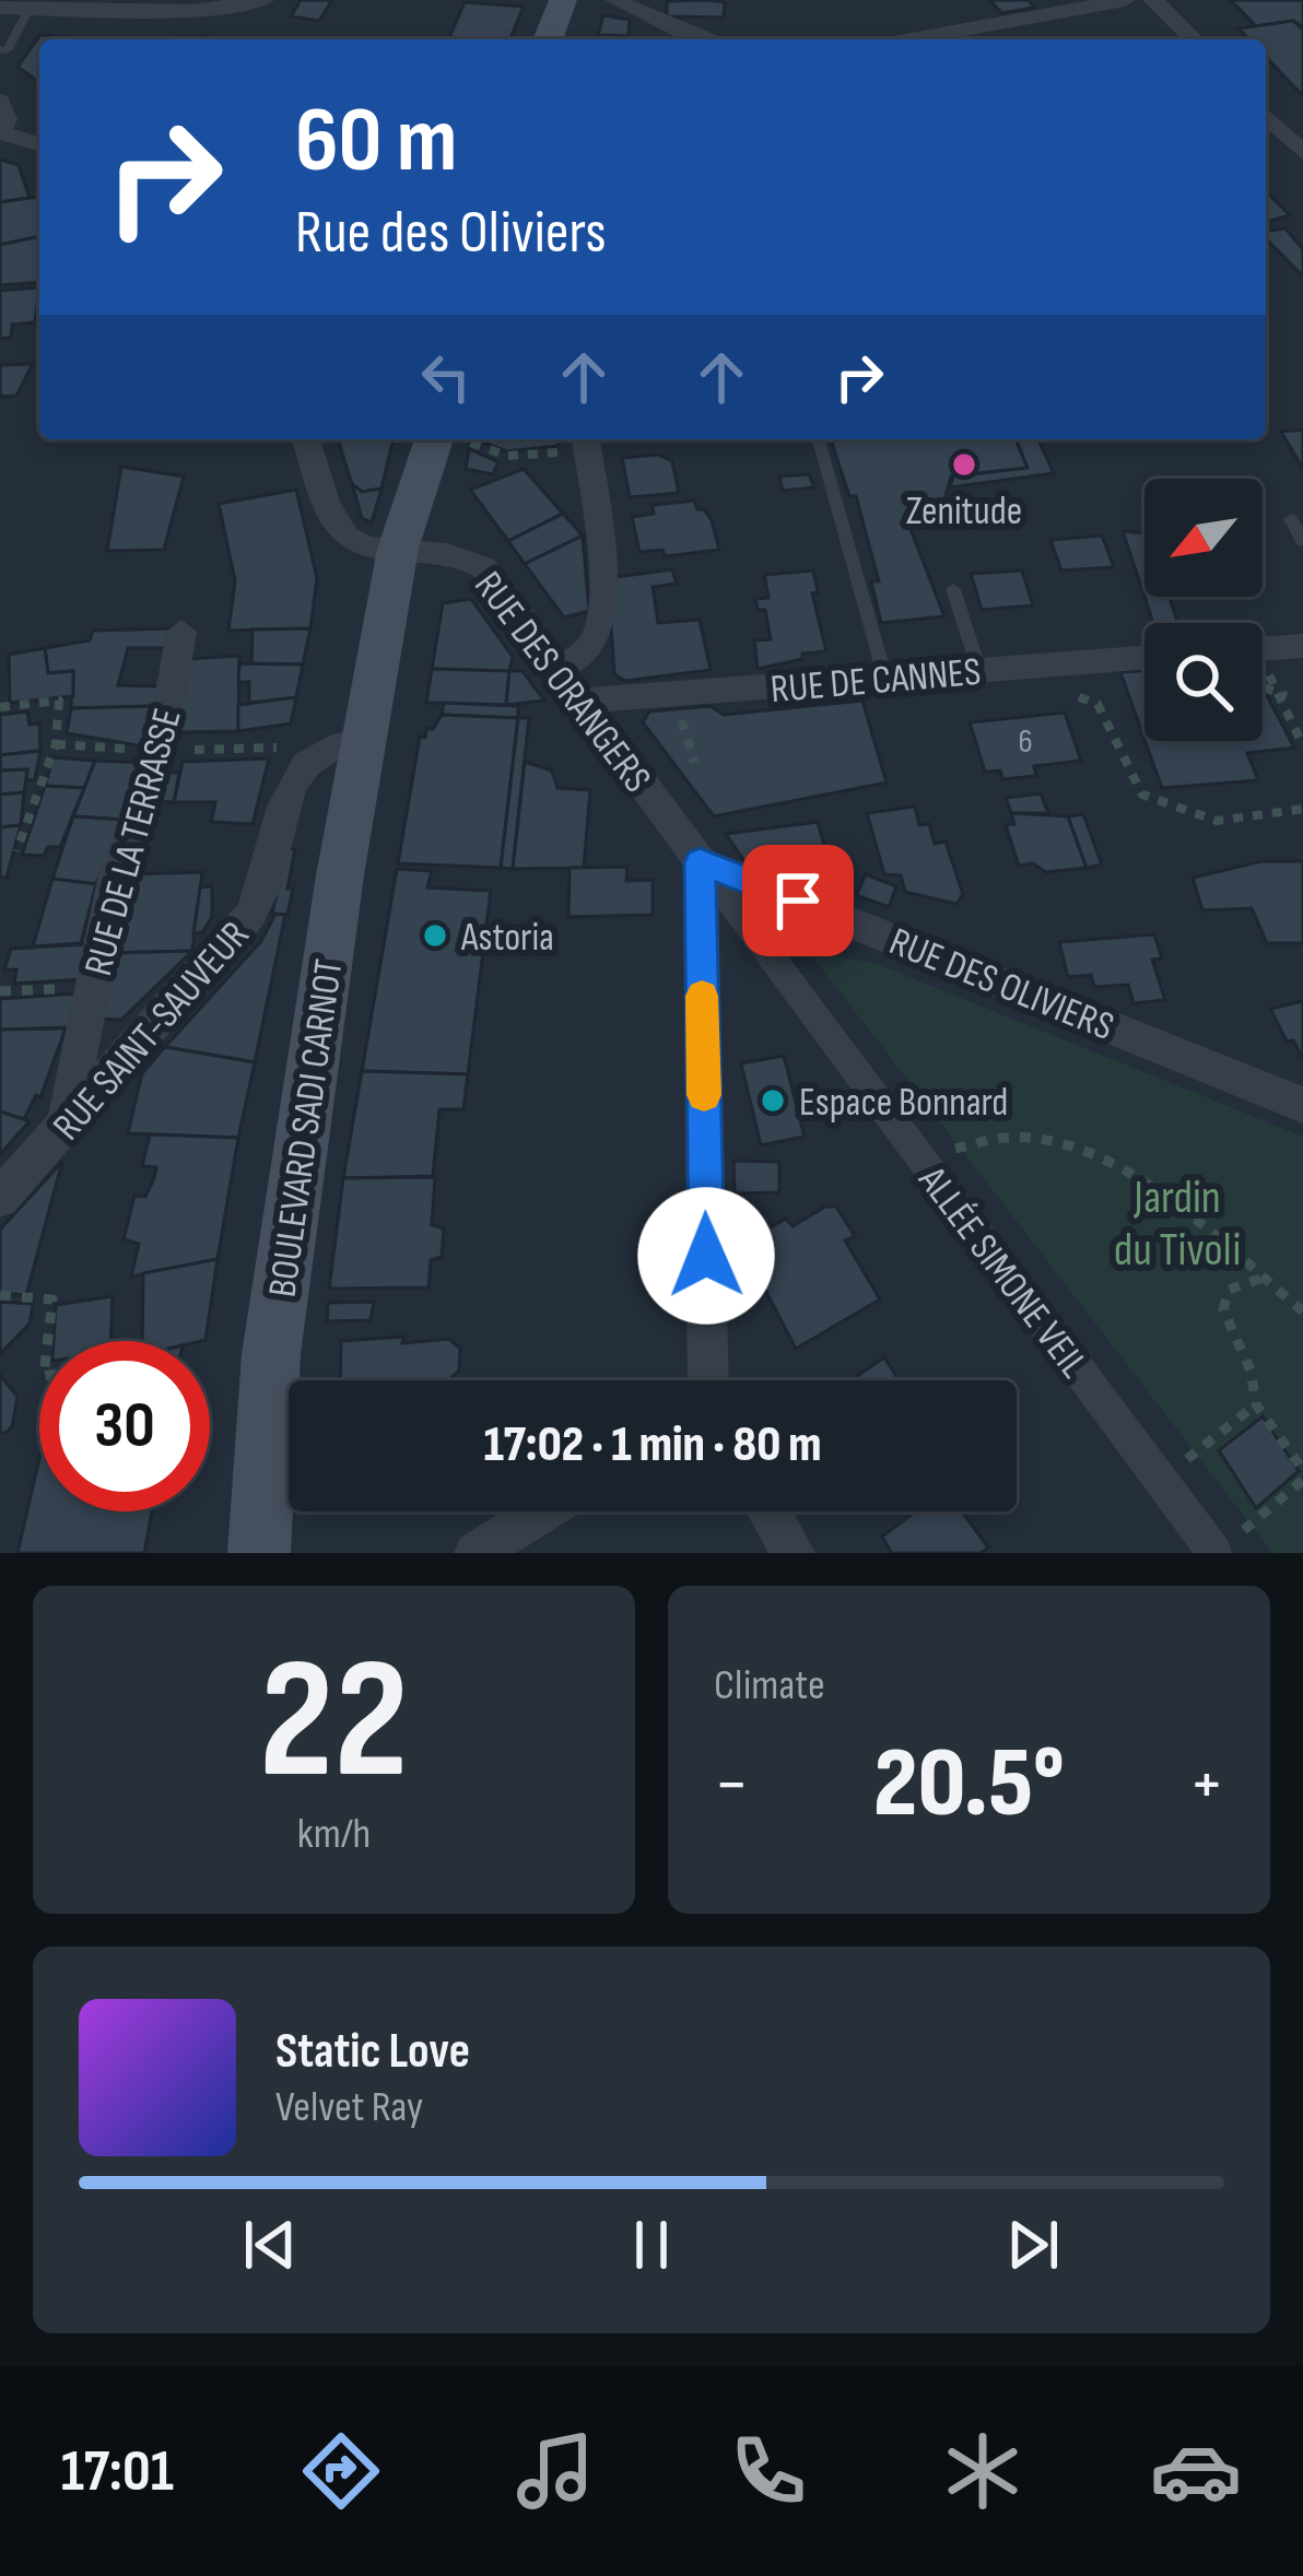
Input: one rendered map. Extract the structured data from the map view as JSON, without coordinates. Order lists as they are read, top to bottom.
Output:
{
  "streets": {
    "main road": ["BOULEVARD SADI CARNOT"],
    "street": [
      "RUE DE CANNES",
      "RUE DES ORANGERS",
      "RUE DE LA TERRASSE",
      "RUE DES OLIVIERS",
      "RUE SAINT-SAUVEUR",
      "ALLÉE SIMONE VEIL"
    ]
  },
  "crossings": [
    ["RUE DE CANNES", "RUE DES ORANGERS"],
    ["RUE DES ORANGERS", "RUE DES OLIVIERS"],
    ["RUE DES ORANGERS", "BOULEVARD SADI CARNOT"],
    ["RUE DES ORANGERS", "ALLÉE SIMONE VEIL"],
    ["RUE DE LA TERRASSE", "RUE SAINT-SAUVEUR"],
    ["RUE DES OLIVIERS", "ALLÉE SIMONE VEIL"],
    ["RUE SAINT-SAUVEUR", "BOULEVARD SADI CARNOT"]
  ],
  "parks": ["Jardin du Tivoli"],
  "places": ["Zenitude", "Astoria", "Espace Bonnard"],
  "house_numbers": ["6"],
  "north": "bottom left",
  "page": {
    "turn": ["60 m", "Rue des Oliviers"],
    "limit": "30",
    "trip": "17:02 · 1 min · 80 m",
    "tile": [
      ["22", "km/h"],
      "Climate"
    ],
    "heat": ["−", "20.5°", "+"],
    "song": ["Static Love", "Velvet Ray"],
    "tabs": "17:01"
  }
}
